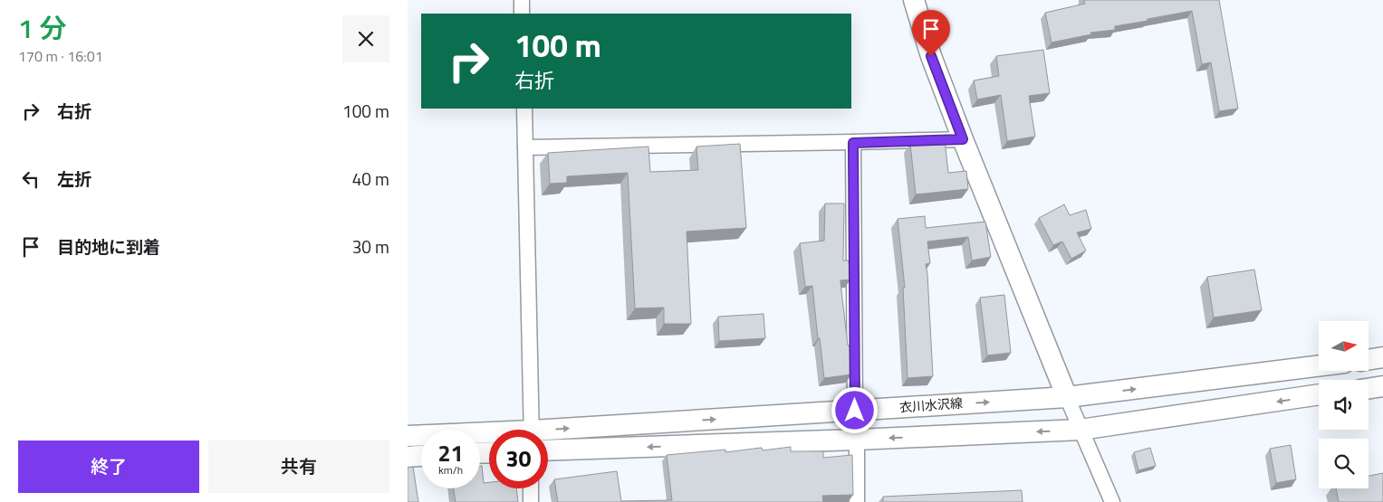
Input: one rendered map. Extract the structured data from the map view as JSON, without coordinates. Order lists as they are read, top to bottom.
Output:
{
  "streets": {
    "main road": ["衣川水沢線"]
  },
  "north": "right",
  "page": {
    "heading": ["1 分", "170 m · 16:01"],
    "turn": ["100 m", "右折"],
    "list": [
      {
        "name": "右折",
        "value": "100 m"
      },
      {
        "name": "左折",
        "value": "40 m"
      },
      {
        "name": "目的地に到着",
        "value": "30 m"
      }
    ],
    "speed": "21 km/h",
    "limit": "30",
    "buttons": ["終了", "共有"]
  }
}
